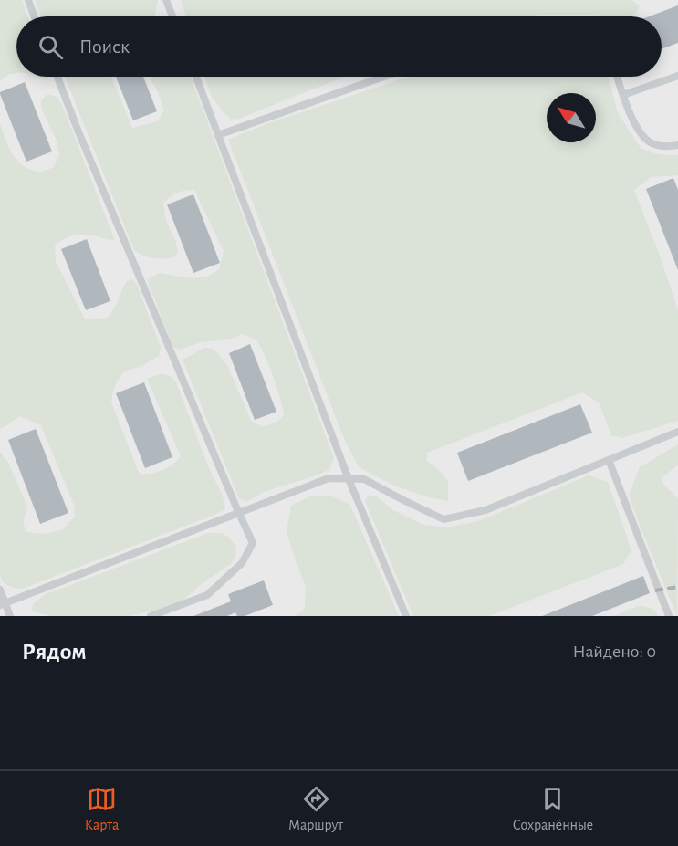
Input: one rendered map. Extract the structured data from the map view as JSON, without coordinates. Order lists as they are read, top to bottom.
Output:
{
  "north": "top left",
  "page": {
    "search": "Поиск",
    "heading": ["Рядом", "Найдено: 0"],
    "nav": ["Карта", "Маршрут", "Сохранённые"]
  }
}
